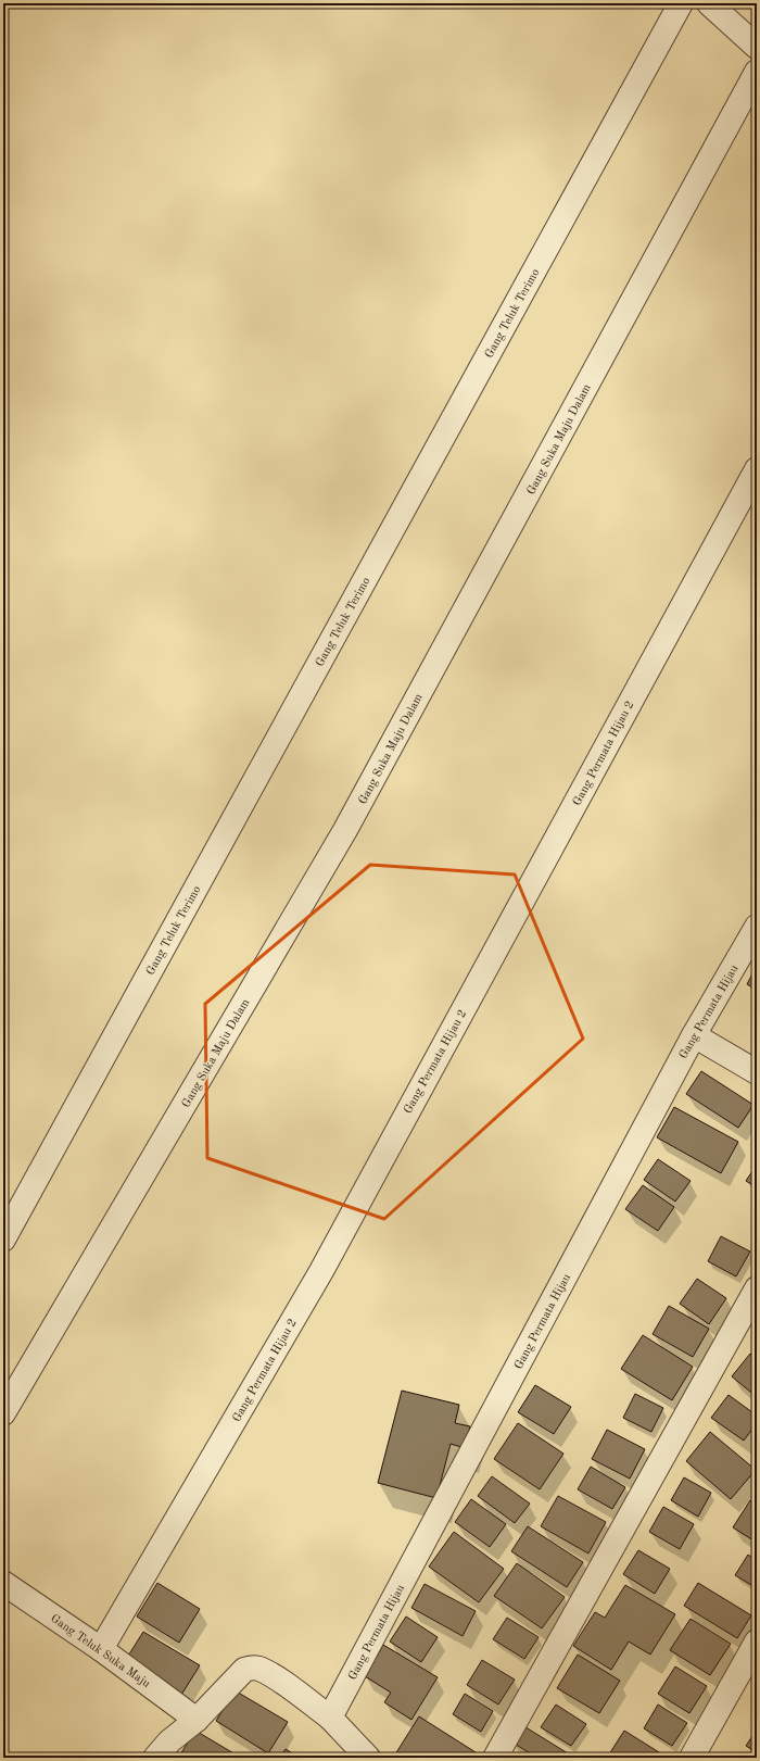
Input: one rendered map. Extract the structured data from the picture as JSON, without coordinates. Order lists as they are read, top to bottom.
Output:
{
  "streets": {
    "street": [
      "Gang Teluk Terimo",
      "Gang Suka Maju Dalam",
      "Gang Permata Hijau 2",
      "Gang Permata Hijau",
      "Gang Teluk Suka Maju"
    ]
  },
  "crossings": [
    ["Gang Permata Hijau 2", "Gang Teluk Suka Maju"]
  ]
}
